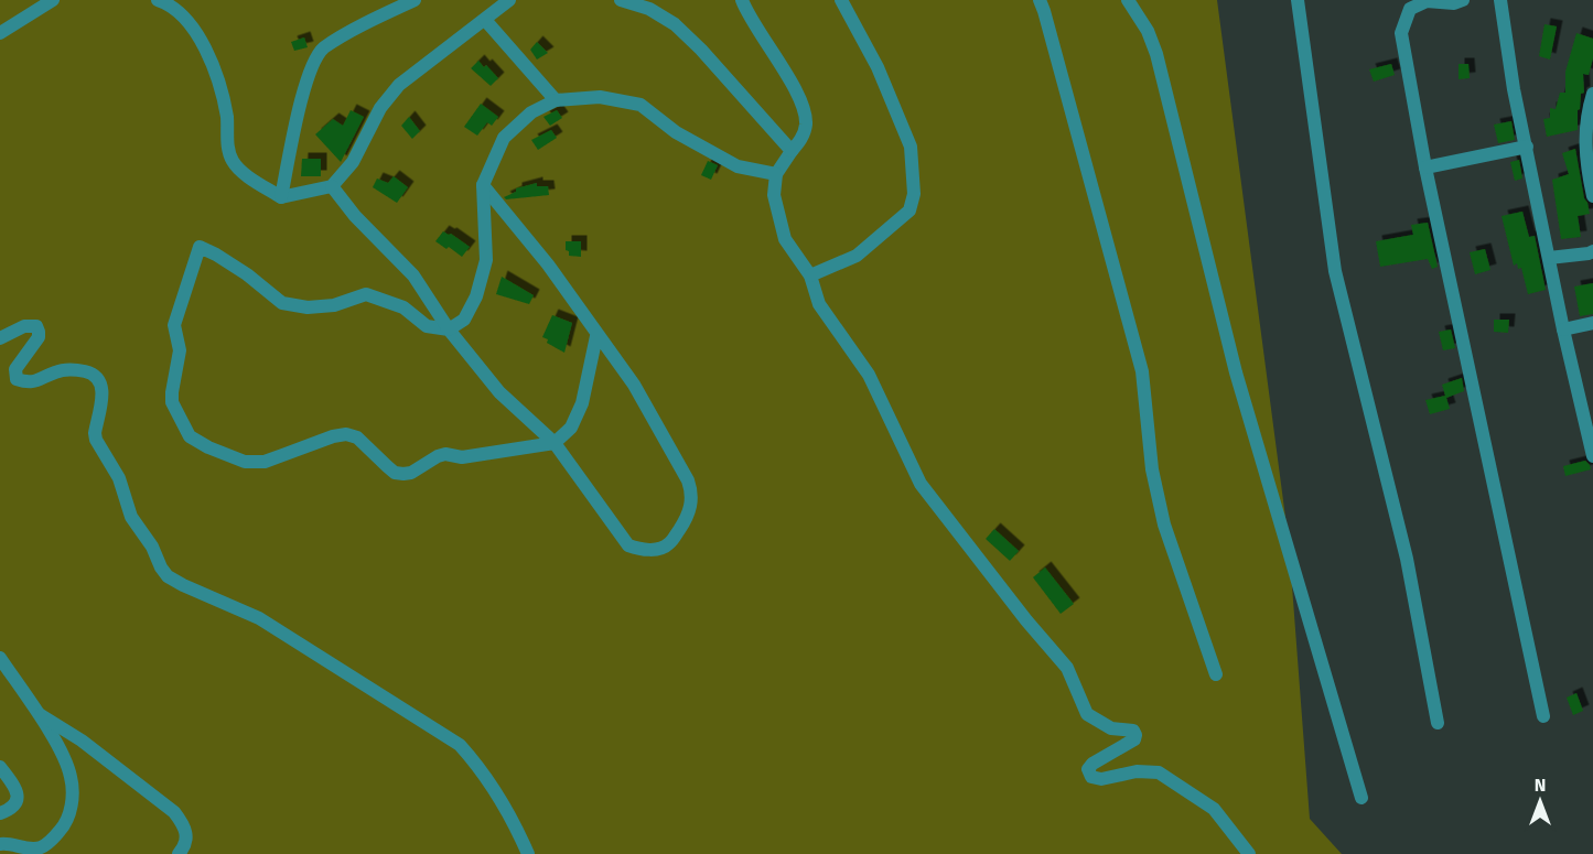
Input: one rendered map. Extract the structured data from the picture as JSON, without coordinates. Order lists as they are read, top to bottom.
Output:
{
  "north": "top"
}
